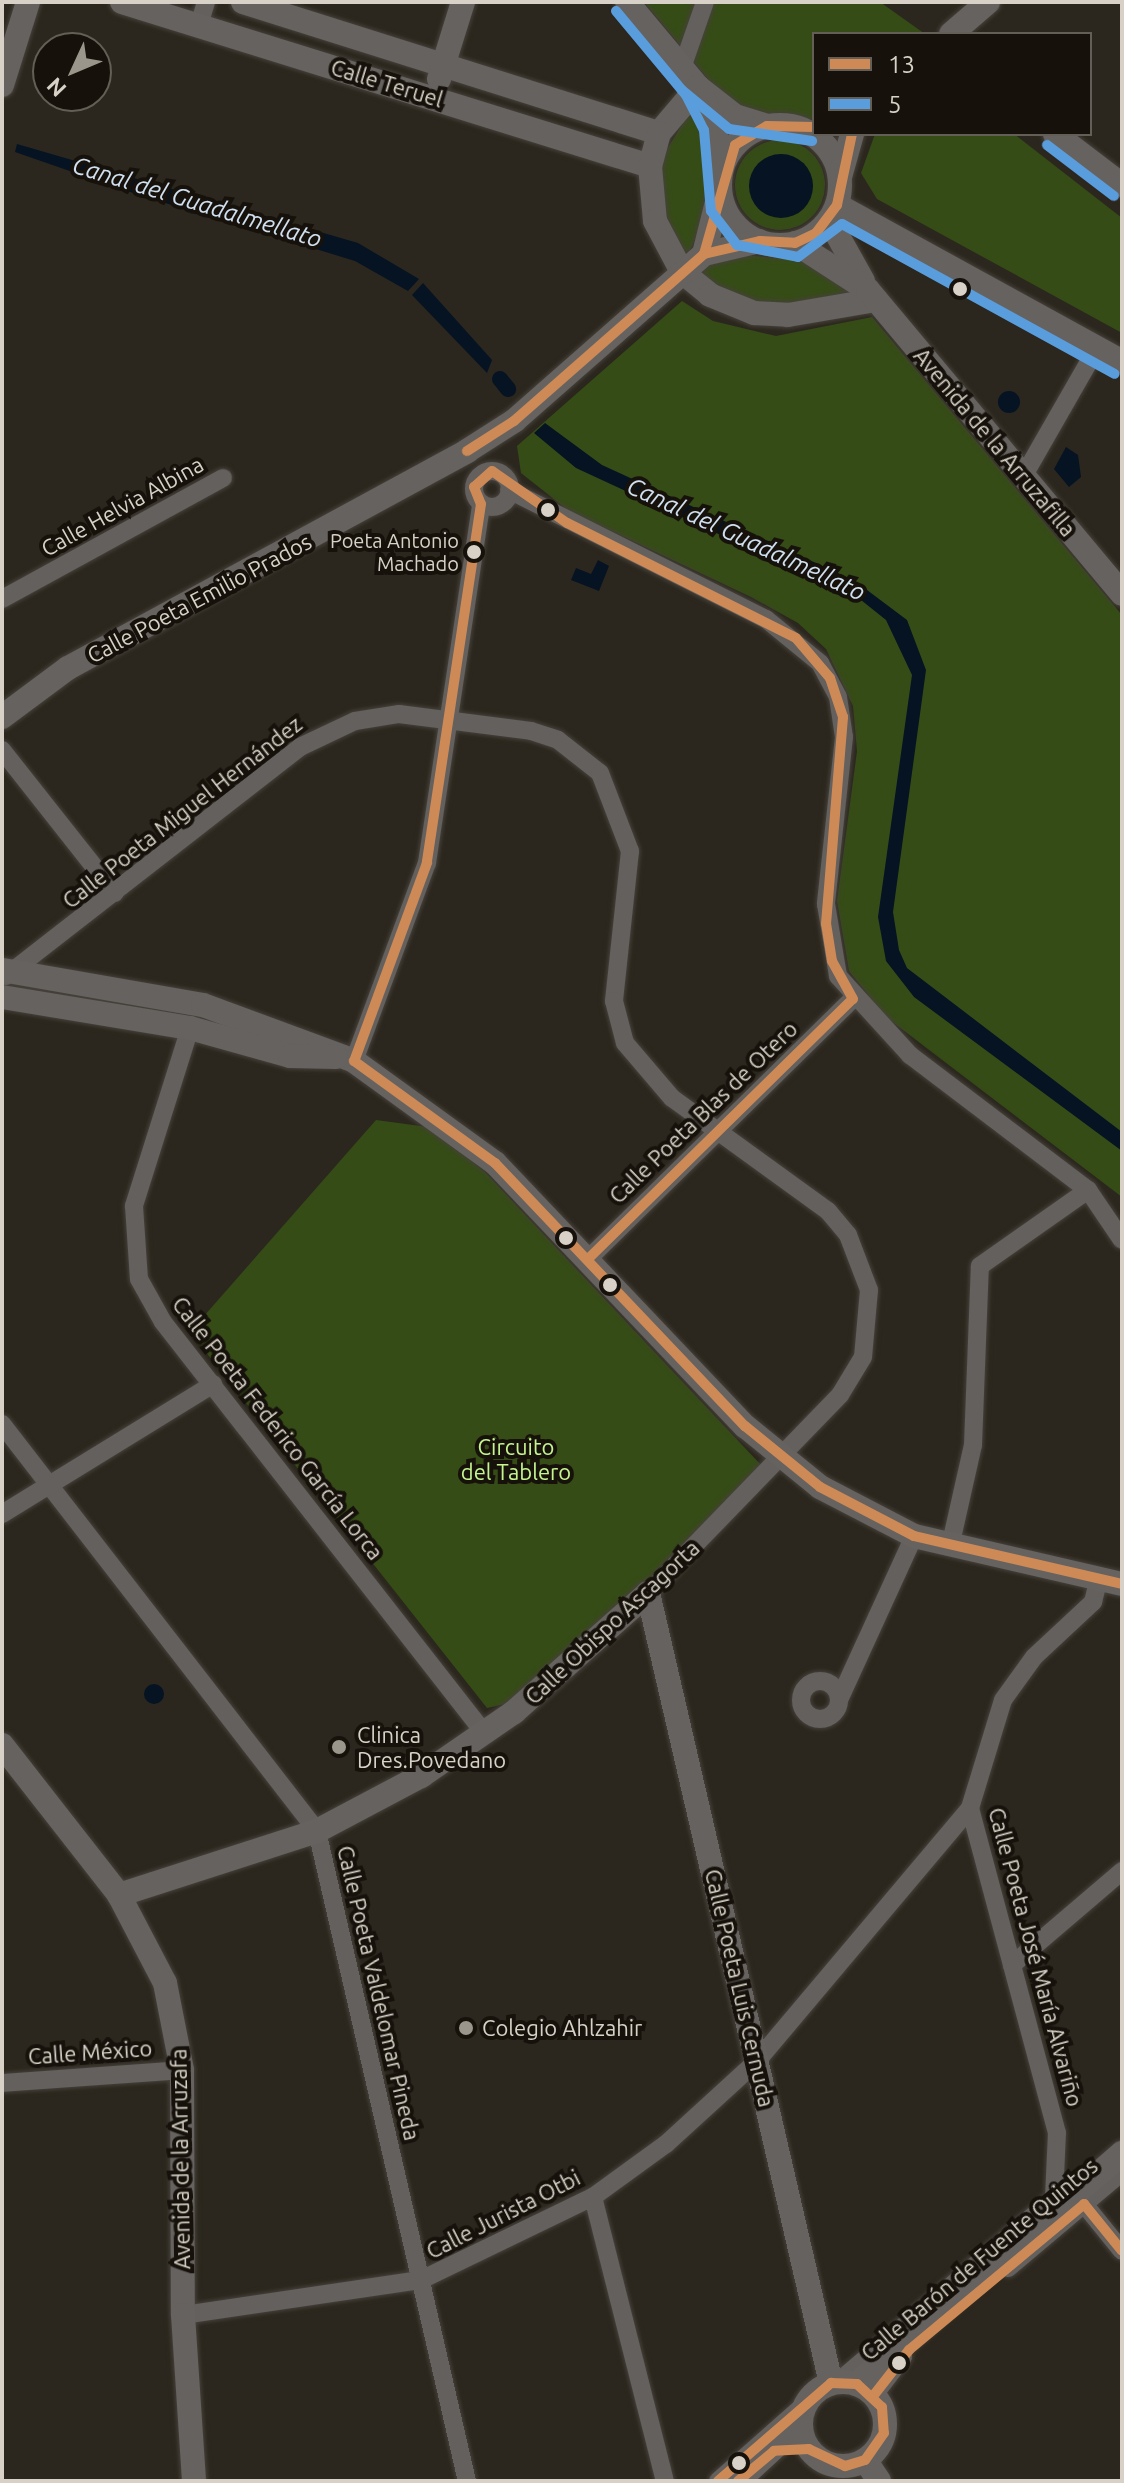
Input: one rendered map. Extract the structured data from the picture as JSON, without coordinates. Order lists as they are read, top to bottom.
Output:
{
  "streets": {
    "main road": [
      "Calle Teruel",
      "Avenida de la Arruzafilla",
      "Calle Poeta Emilio Prados",
      "Calle Obispo Ascagorta",
      "Calle Poeta Luis Cernuda",
      "Avenida de la Arruzafa",
      "Calle Barón de Fuente Quintos"
    ],
    "street": [
      "Calle Helvia Albina",
      "Calle Poeta Miguel Hernández",
      "Calle Poeta Blas de Otero",
      "Calle Poeta Federico García Lorca",
      "Calle Poeta José María Alvariño",
      "Calle Poeta Valdelomar Pineda",
      "Calle México",
      "Calle Jurista Otbi"
    ]
  },
  "crossings": [
    ["Calle Poeta Miguel Hernández", "Calle Poeta Blas de Otero"],
    ["Calle Poeta Miguel Hernández", "Calle Obispo Ascagorta"],
    ["Calle Poeta Federico García Lorca", "Calle Obispo Ascagorta"],
    ["Calle Obispo Ascagorta", "Calle Poeta Luis Cernuda"],
    ["Calle Obispo Ascagorta", "Calle Poeta Valdelomar Pineda"],
    ["Calle Obispo Ascagorta", "Avenida de la Arruzafa"],
    ["Calle Poeta José María Alvariño", "Calle Jurista Otbi"],
    ["Calle Poeta José María Alvariño", "Calle Barón de Fuente Quintos"],
    ["Calle Poeta Luis Cernuda", "Calle Jurista Otbi"],
    ["Calle Poeta Luis Cernuda", "Calle Barón de Fuente Quintos"],
    ["Calle Poeta Valdelomar Pineda", "Calle Jurista Otbi"],
    ["Calle México", "Avenida de la Arruzafa"],
    ["Avenida de la Arruzafa", "Calle Jurista Otbi"]
  ],
  "water": ["Canal del Guadalmellato"],
  "parks": ["Circuito del Tablero"],
  "places": ["Poeta Antonio Machado", "Clinica Dres.Povedano", "Colegio Ahlzahir"],
  "lines": ["transit line 5", "transit line 13"],
  "legend": ["13", "5"],
  "north": "bottom left"
}
